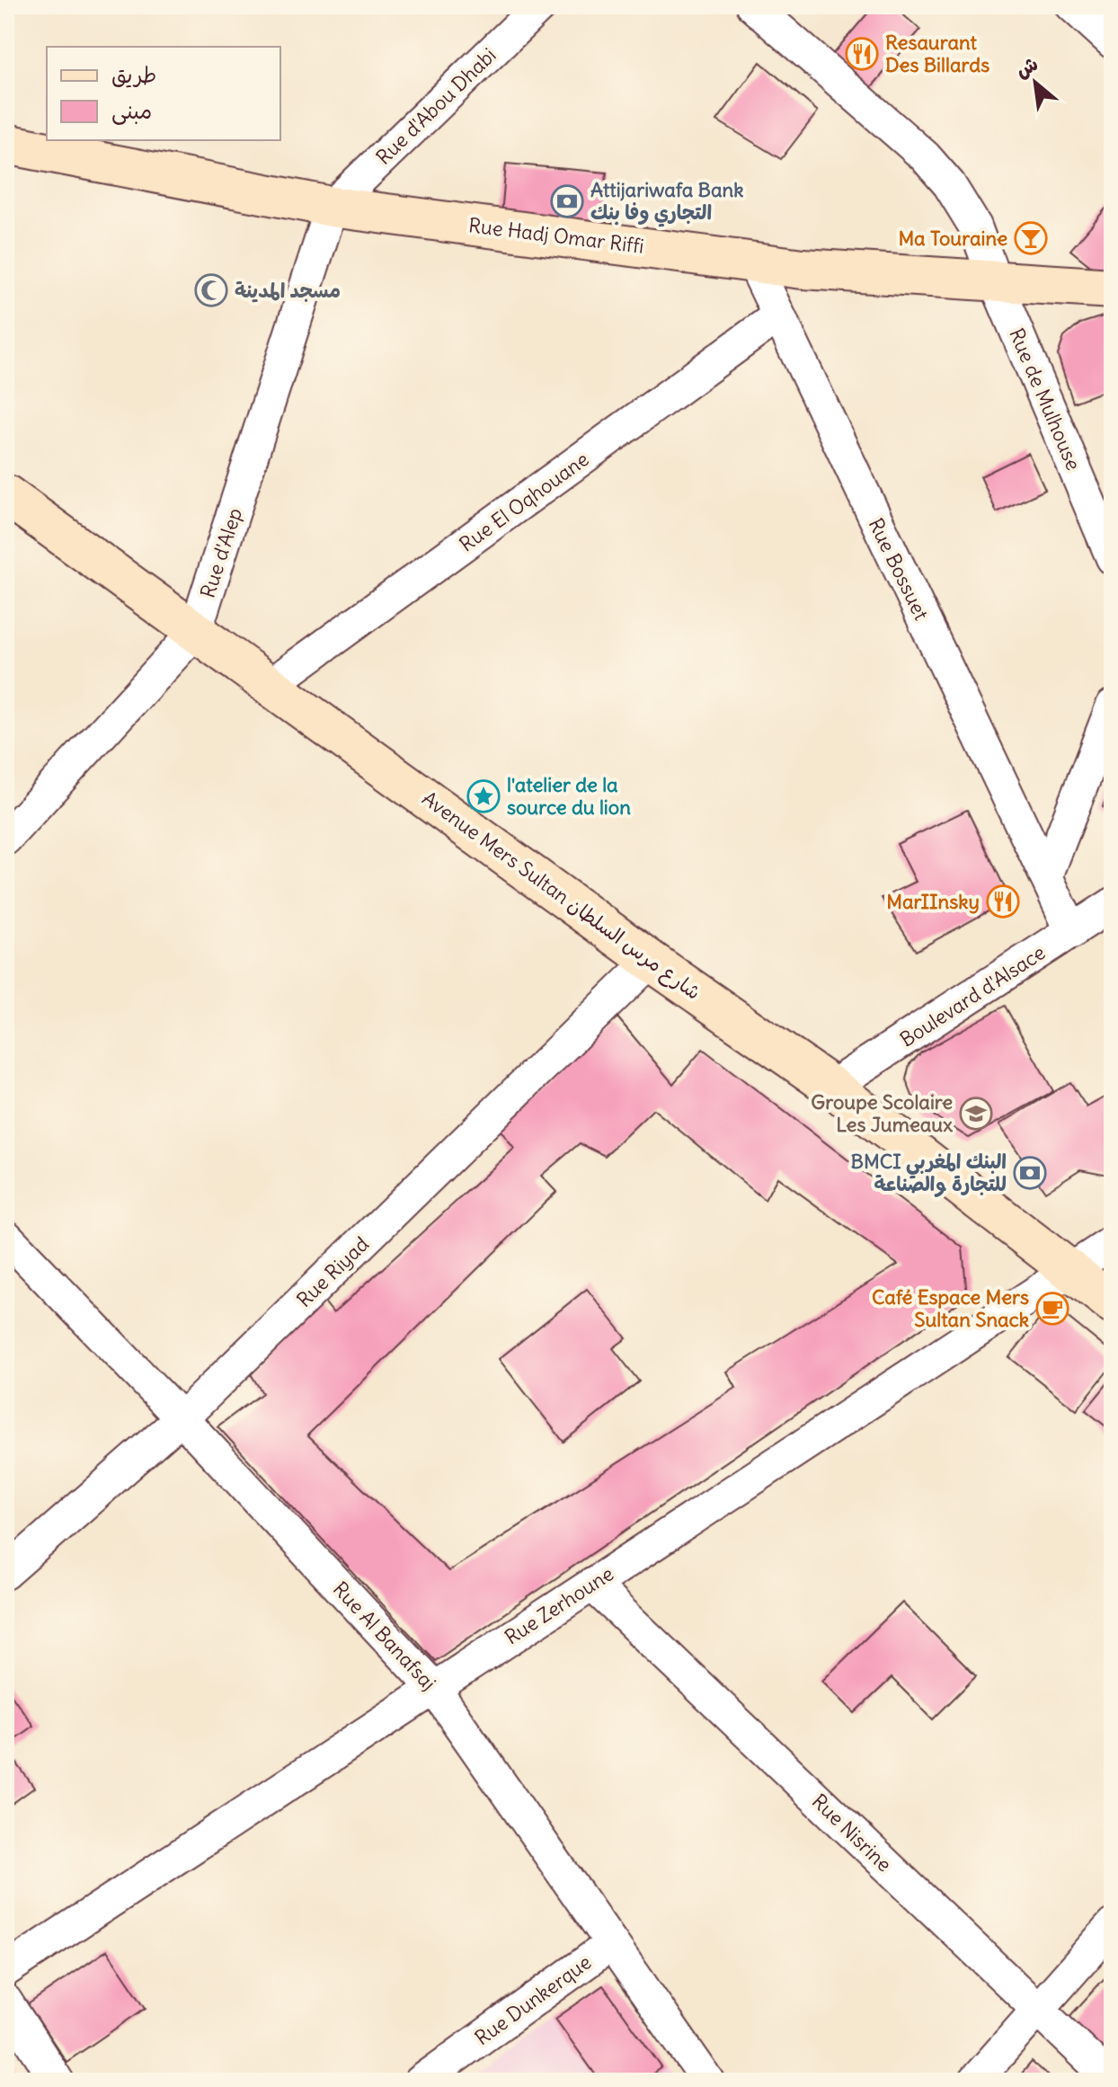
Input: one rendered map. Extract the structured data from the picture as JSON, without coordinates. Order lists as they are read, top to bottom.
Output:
{
  "streets": {
    "street": [
      "Rue d'Abou Dhabi",
      "Rue Hadj Omar Riffi",
      "Rue de Mulhouse",
      "Rue El Oqhouane",
      "Rue d'Alep",
      "Rue Bossuet",
      "Avenue Mers Sultan شارع مرس السلطان",
      "Boulevard d'Alsace",
      "Rue Riyad",
      "Rue Zerhoune",
      "Rue Al Banafsaj",
      "Rue Nisrine",
      "Rue Dunkerque"
    ]
  },
  "crossings": [
    ["Rue d'Abou Dhabi", "Rue Hadj Omar Riffi"],
    ["Rue d'Abou Dhabi", "Rue d'Alep"],
    ["Rue Hadj Omar Riffi", "Rue de Mulhouse"],
    ["Rue Hadj Omar Riffi", "Rue d'Alep"],
    ["Rue Hadj Omar Riffi", "Rue Bossuet"],
    ["Rue El Oqhouane", "Rue Bossuet"],
    ["Rue El Oqhouane", "Avenue Mers Sultan شارع مرس السلطان"],
    ["Rue d'Alep", "Avenue Mers Sultan شارع مرس السلطان"],
    ["Rue Bossuet", "Boulevard d'Alsace"],
    ["Avenue Mers Sultan شارع مرس السلطان", "Boulevard d'Alsace"],
    ["Avenue Mers Sultan شارع مرس السلطان", "Rue Riyad"],
    ["Avenue Mers Sultan شارع مرس السلطان", "Rue Zerhoune"],
    ["Rue Riyad", "Rue Al Banafsaj"],
    ["Rue Zerhoune", "Rue Al Banafsaj"],
    ["Rue Zerhoune", "Rue Nisrine"],
    ["Rue Al Banafsaj", "Rue Dunkerque"]
  ],
  "places": {
    "restaurant": ["Resaurant Des Billards", "MarIInsky"],
    "bank": ["Attijariwafa Bank التجاري وفا بنك", "BMCI البنك المغربي للتجارة والصناعة"],
    "bar": ["Ma Touraine"],
    "mosque": ["مسجد المدينة"],
    "place": ["l'atelier de la source du lion"],
    "school or university": ["Groupe Scolaire Les Jumeaux"],
    "cafe": ["Café Espace Mers Sultan Snack"]
  },
  "legend": ["طريق", "مبنى"],
  "north": "top left"
}
